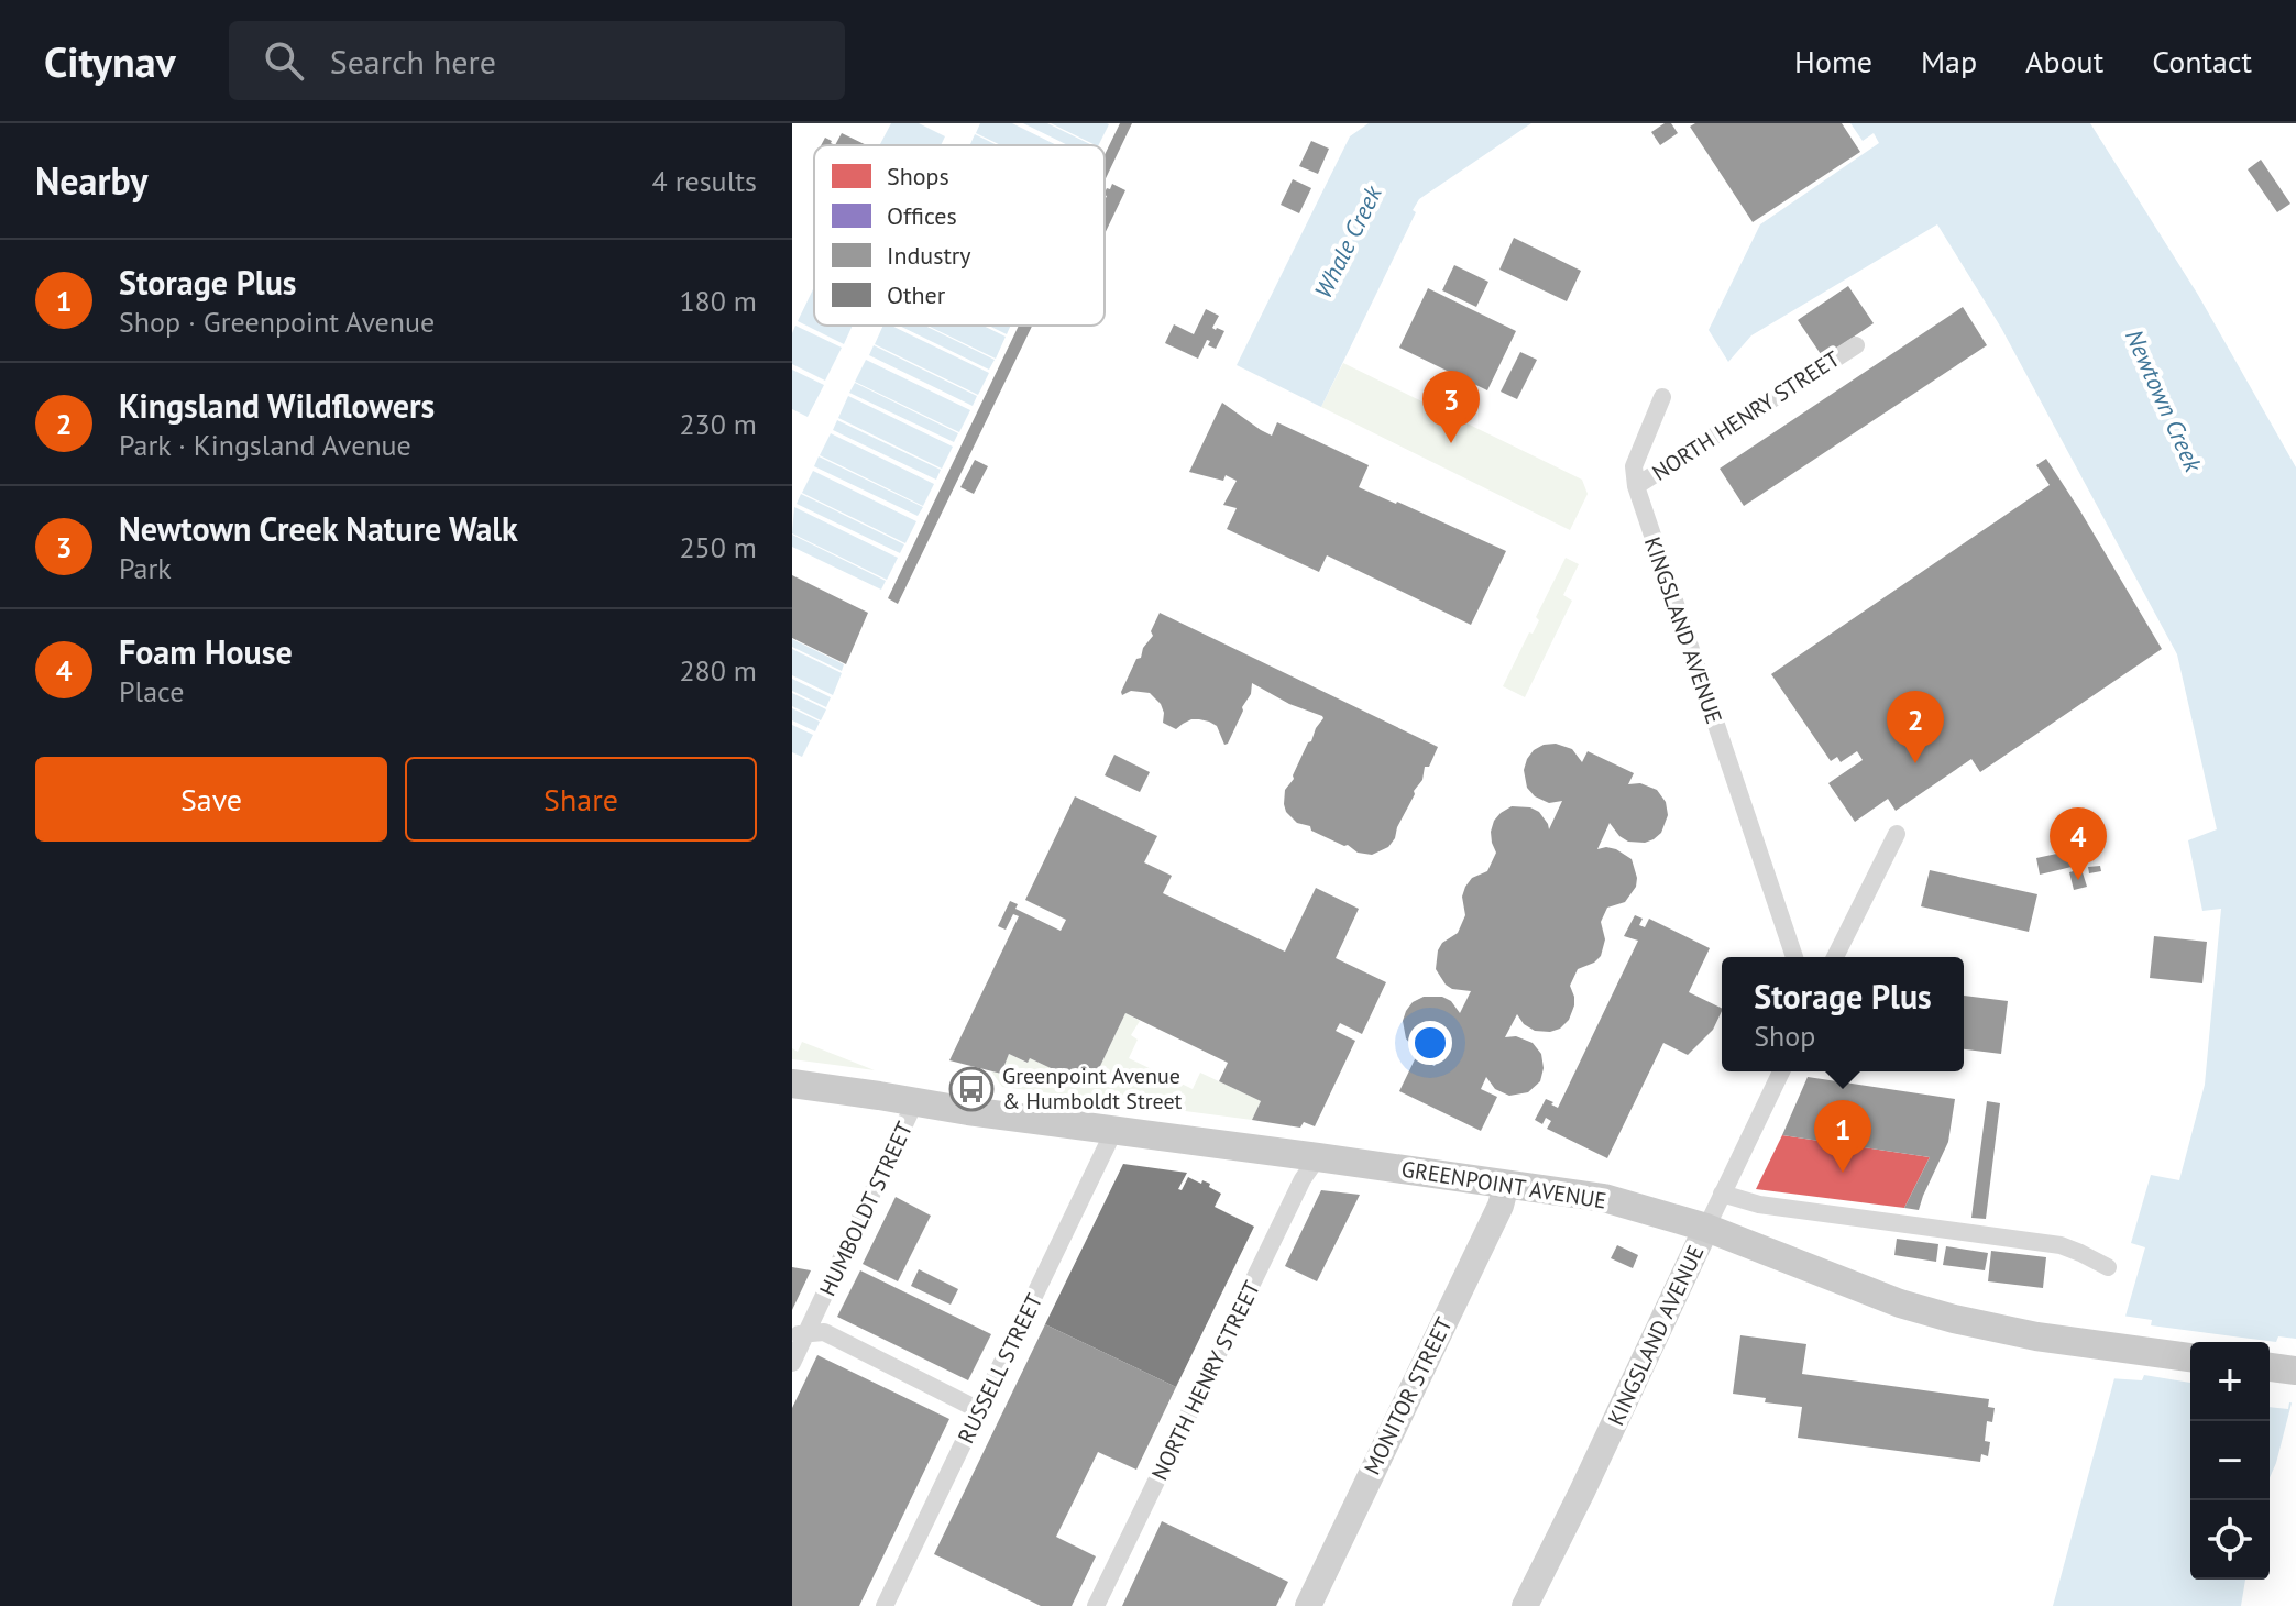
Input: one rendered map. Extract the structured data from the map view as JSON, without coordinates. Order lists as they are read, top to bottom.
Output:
{
  "streets": {
    "main road": ["KINGSLAND AVENUE", "GREENPOINT AVENUE", "MONITOR STREET"],
    "street": ["NORTH HENRY STREET", "HUMBOLDT STREET", "RUSSELL STREET"]
  },
  "crossings": [
    ["NORTH HENRY STREET", "KINGSLAND AVENUE"],
    ["NORTH HENRY STREET", "GREENPOINT AVENUE"],
    ["KINGSLAND AVENUE", "GREENPOINT AVENUE"],
    ["GREENPOINT AVENUE", "HUMBOLDT STREET"],
    ["GREENPOINT AVENUE", "RUSSELL STREET"],
    ["GREENPOINT AVENUE", "MONITOR STREET"]
  ],
  "water": ["Whale Creek", "Newtown Creek"],
  "places": {
    "bus stop": ["Greenpoint Avenue & Humboldt Street"]
  },
  "legend": [
    "Shops",
    "Offices",
    "Industry",
    "Other"
  ],
  "page": {
    "header": "Citynav",
    "search": "Search here",
    "nav": [
      "Home",
      "Map",
      "About",
      "Contact"
    ],
    "heading": ["Nearby", "4 results"],
    "list": [
      {
        "mark": "1",
        "name": "Storage Plus",
        "note": "Shop · Greenpoint Avenue",
        "value": "180 m"
      },
      {
        "mark": "2",
        "name": "Kingsland Wildflowers",
        "note": "Park · Kingsland Avenue",
        "value": "230 m"
      },
      {
        "mark": "3",
        "name": "Newtown Creek Nature Walk",
        "note": "Park",
        "value": "250 m"
      },
      {
        "mark": "4",
        "name": "Foam House",
        "note": "Place",
        "value": "280 m"
      }
    ],
    "pins": [
      "3",
      "2",
      "4",
      "1"
    ],
    "buttons": ["Save", "Share"],
    "popup": ["Storage Plus", "Shop"],
    "map_buttons": ["+", "−"]
  }
}
